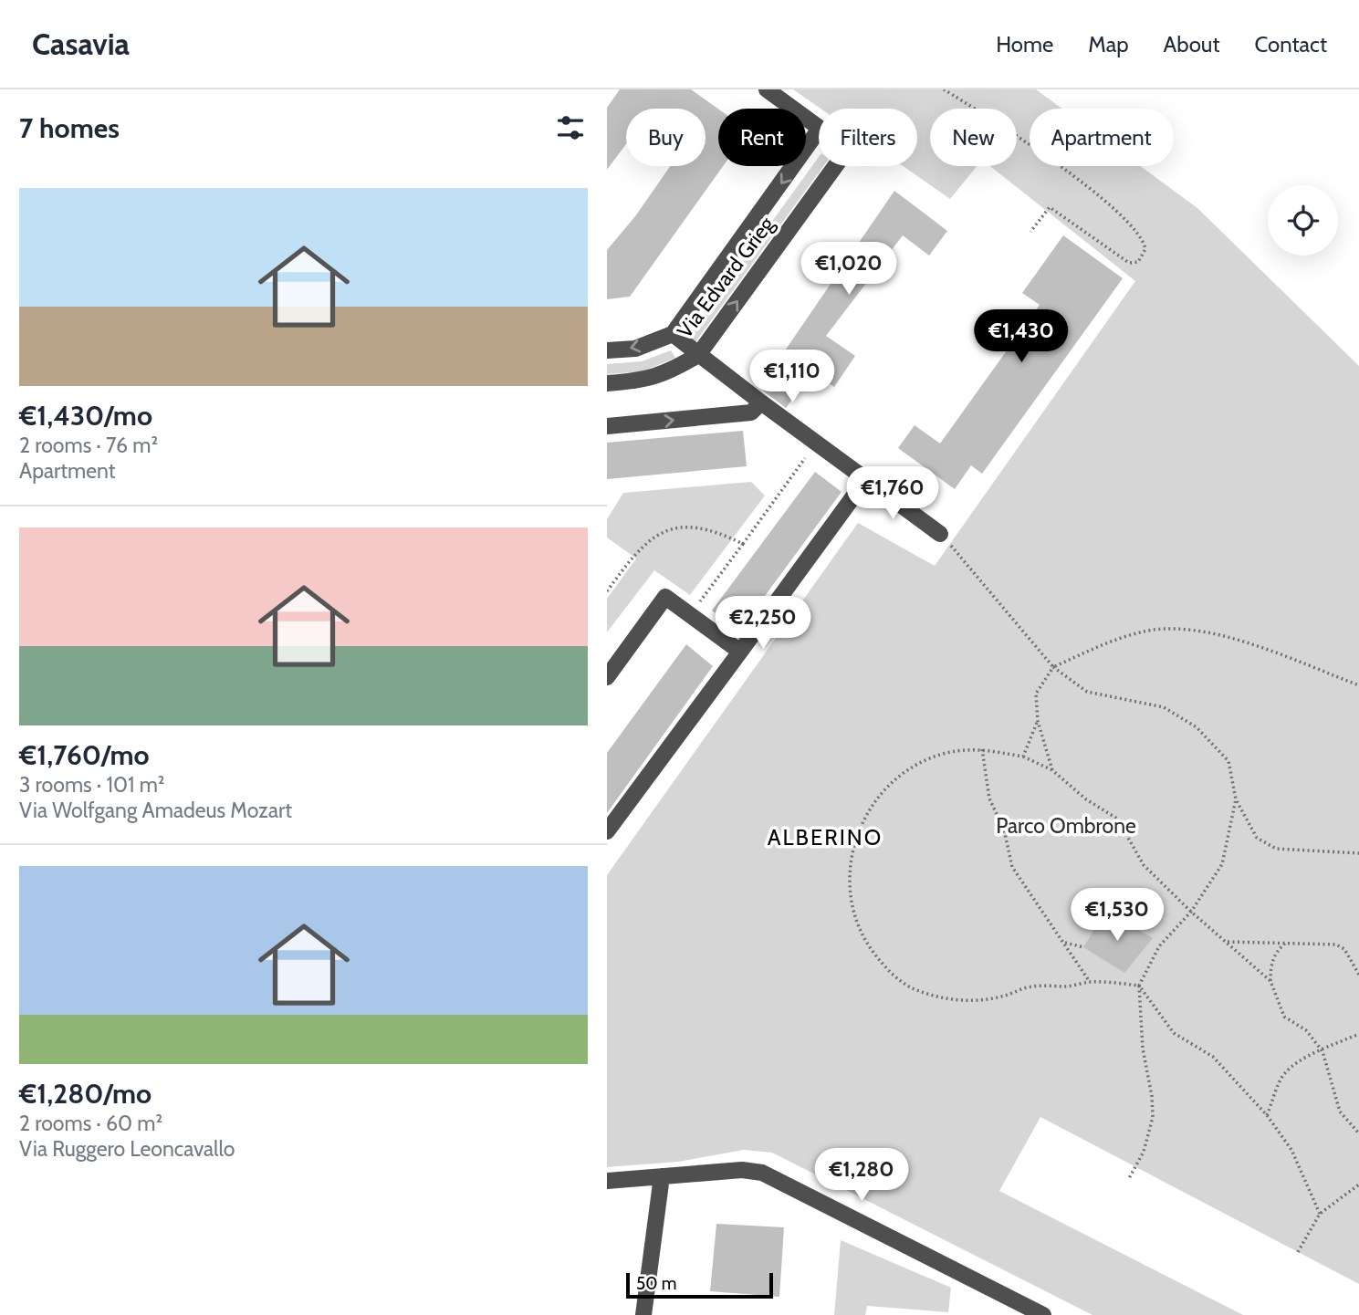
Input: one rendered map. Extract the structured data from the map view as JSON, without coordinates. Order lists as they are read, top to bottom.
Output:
{
  "streets": {
    "street": ["Via Edvard Grieg"]
  },
  "districts": ["ALBERINO"],
  "parks": ["Parco Ombrone"],
  "scale_bar": "50 m",
  "page": {
    "header": "Casavia",
    "nav": [
      "Home",
      "Map",
      "About",
      "Contact"
    ],
    "heading": "7 homes",
    "chip": [
      "Buy",
      "Rent",
      "Filters",
      "New",
      "Apartment"
    ],
    "list": [
      {
        "name": "€1,430/mo",
        "note": "2 rooms · 76 m² · Apartment"
      },
      {
        "name": "€1,760/mo",
        "note": "3 rooms · 101 m² · Via Wolfgang Amadeus Mozart"
      },
      {
        "name": "€1,280/mo",
        "note": "2 rooms · 60 m² · Via Ruggero Leoncavallo"
      }
    ],
    "price": [
      "€1,020",
      "€1,430",
      "€1,110",
      "€1,760",
      "€2,250",
      "€1,530",
      "€1,280"
    ],
    "scale": "50 m"
  }
}
